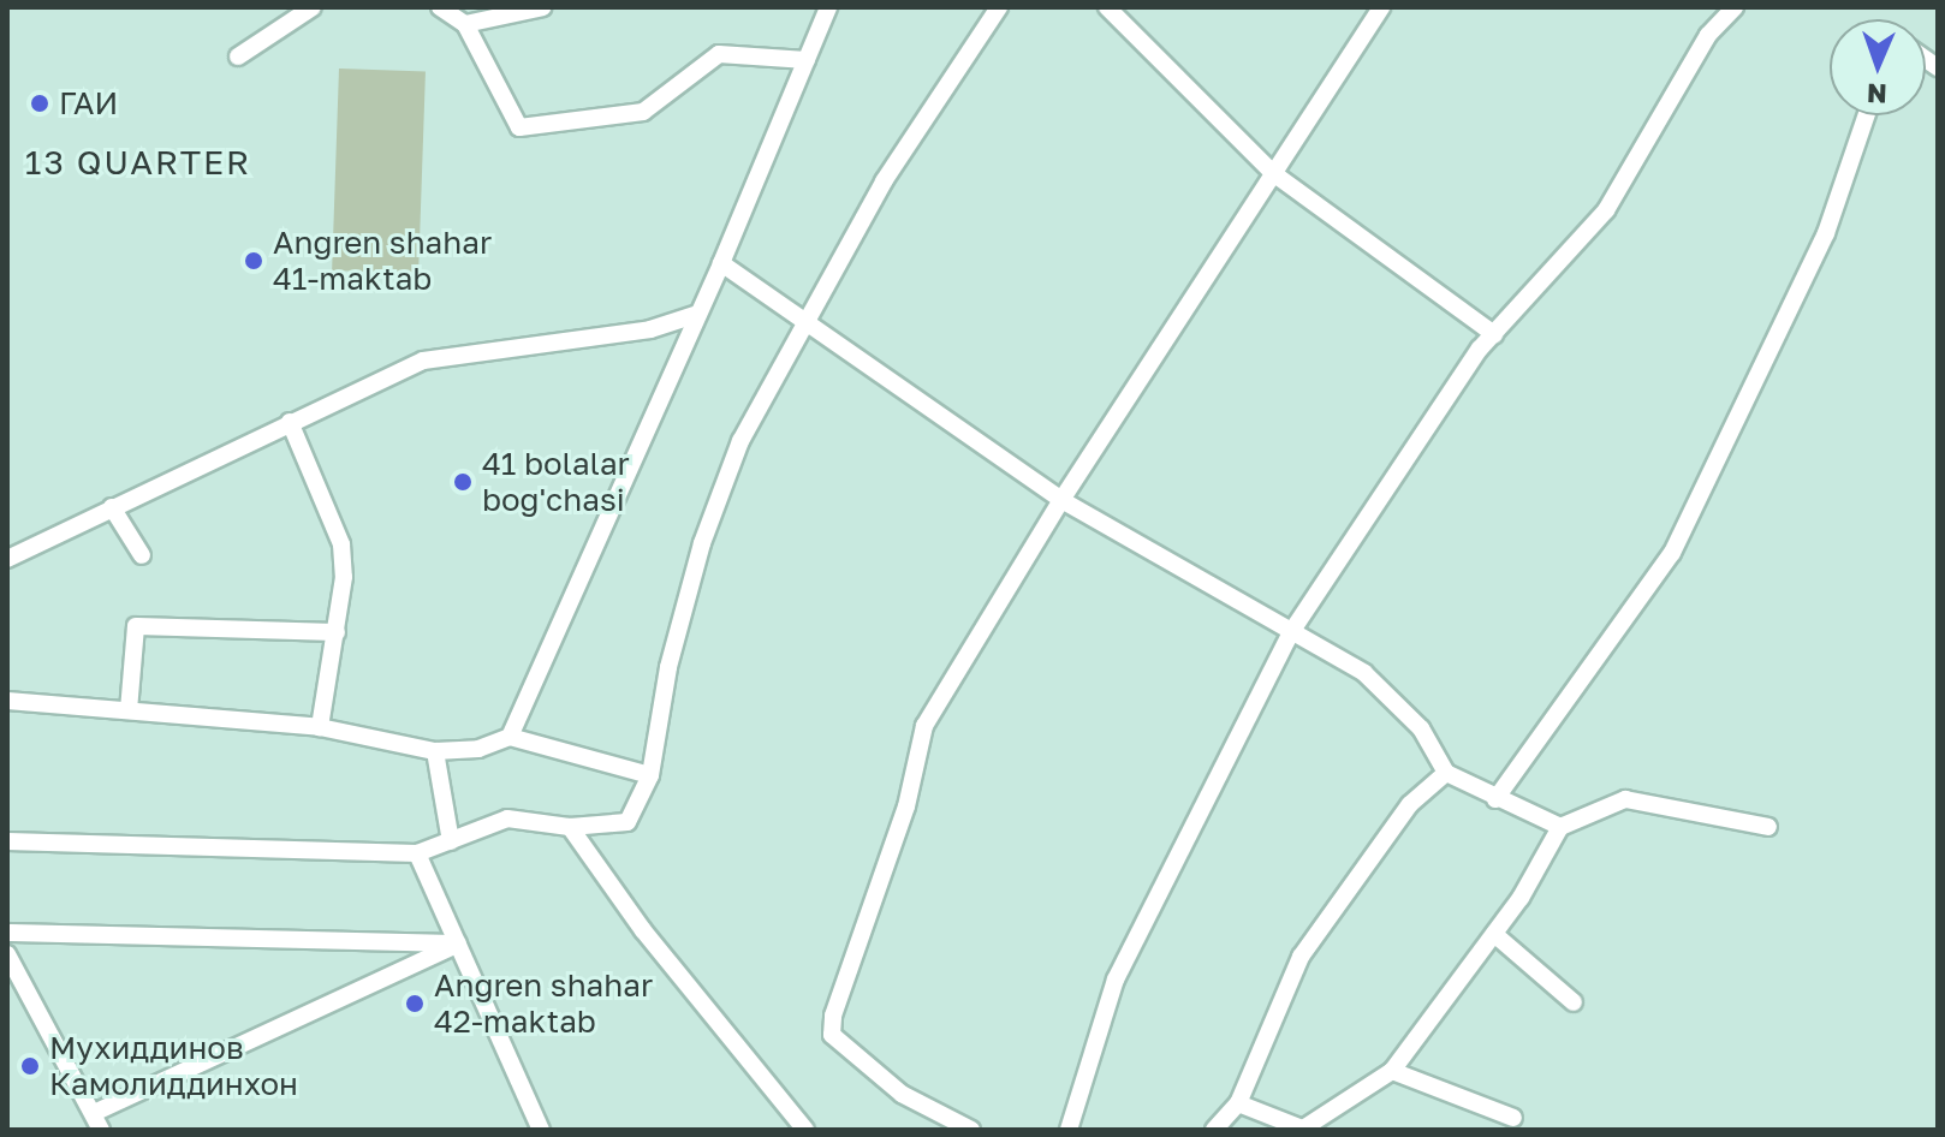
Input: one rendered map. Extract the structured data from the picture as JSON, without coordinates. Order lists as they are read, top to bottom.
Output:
{
  "districts": ["13 QUARTER"],
  "places": [
    "ГАИ",
    "Angren shahar 41-maktab",
    "41 bolalar bog'chasi",
    "Angren shahar 42-maktab",
    "Мухиддинов Камолиддинхон"
  ],
  "north": "bottom"
}
